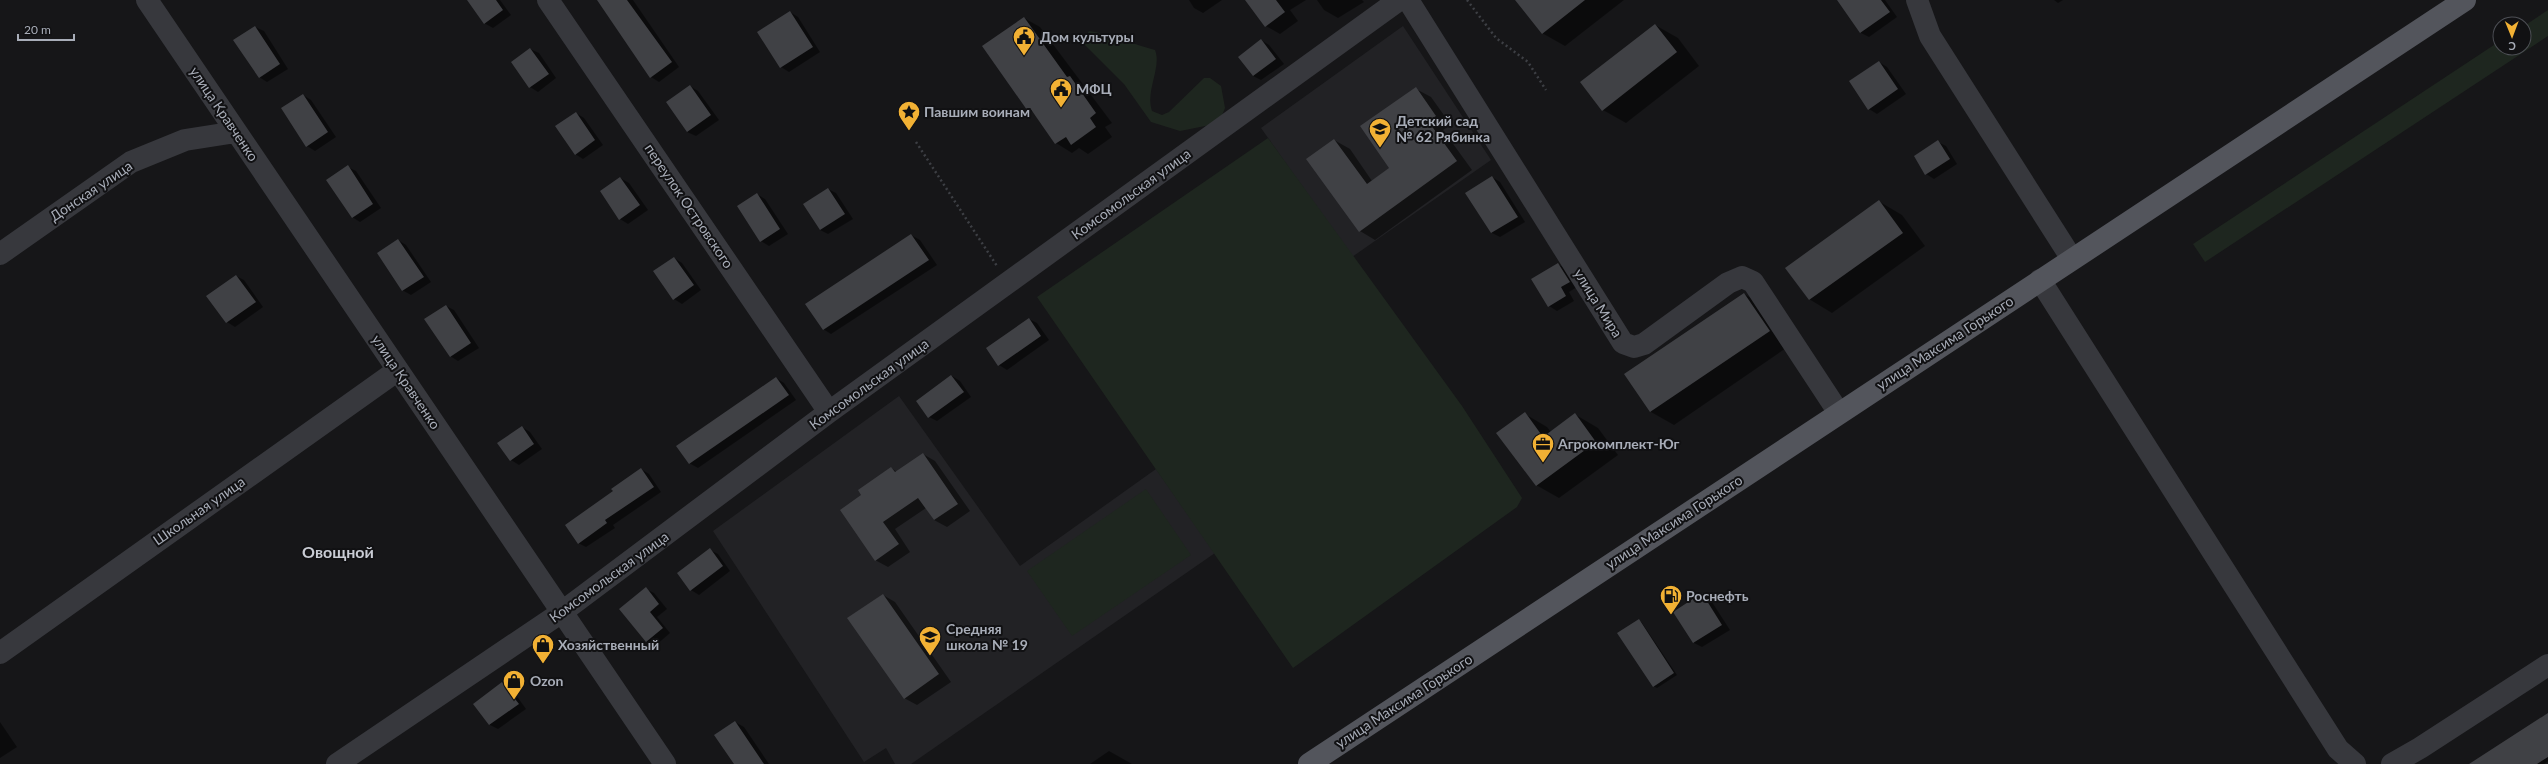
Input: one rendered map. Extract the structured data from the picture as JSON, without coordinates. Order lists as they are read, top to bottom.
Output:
{
  "streets": {
    "main road": ["улица Максима Горького"],
    "street": [
      "улица Кравченко",
      "Донская улица",
      "Комсомольская улица",
      "переулок Островского",
      "улица Мира",
      "Школьная улица"
    ]
  },
  "crossings": [
    ["улица Кравченко", "Донская улица"],
    ["улица Кравченко", "Комсомольская улица"],
    ["улица Кравченко", "Школьная улица"],
    ["Комсомольская улица", "переулок Островского"],
    ["улица Мира", "улица Максима Горького"]
  ],
  "districts": ["Овощной"],
  "places": {
    "public building": ["Дом культуры", "МФЦ"],
    "place": ["Павшим воинам"],
    "school or university": ["Детский сад № 62 Рябинка", "Средняя школа № 19"],
    "office": ["Агрокомплект-Юг"],
    "fuel station": ["Роснефть"],
    "shop": ["Хозяйственный", "Ozon"]
  },
  "scale_bar": "20 m",
  "north": "bottom"
}
